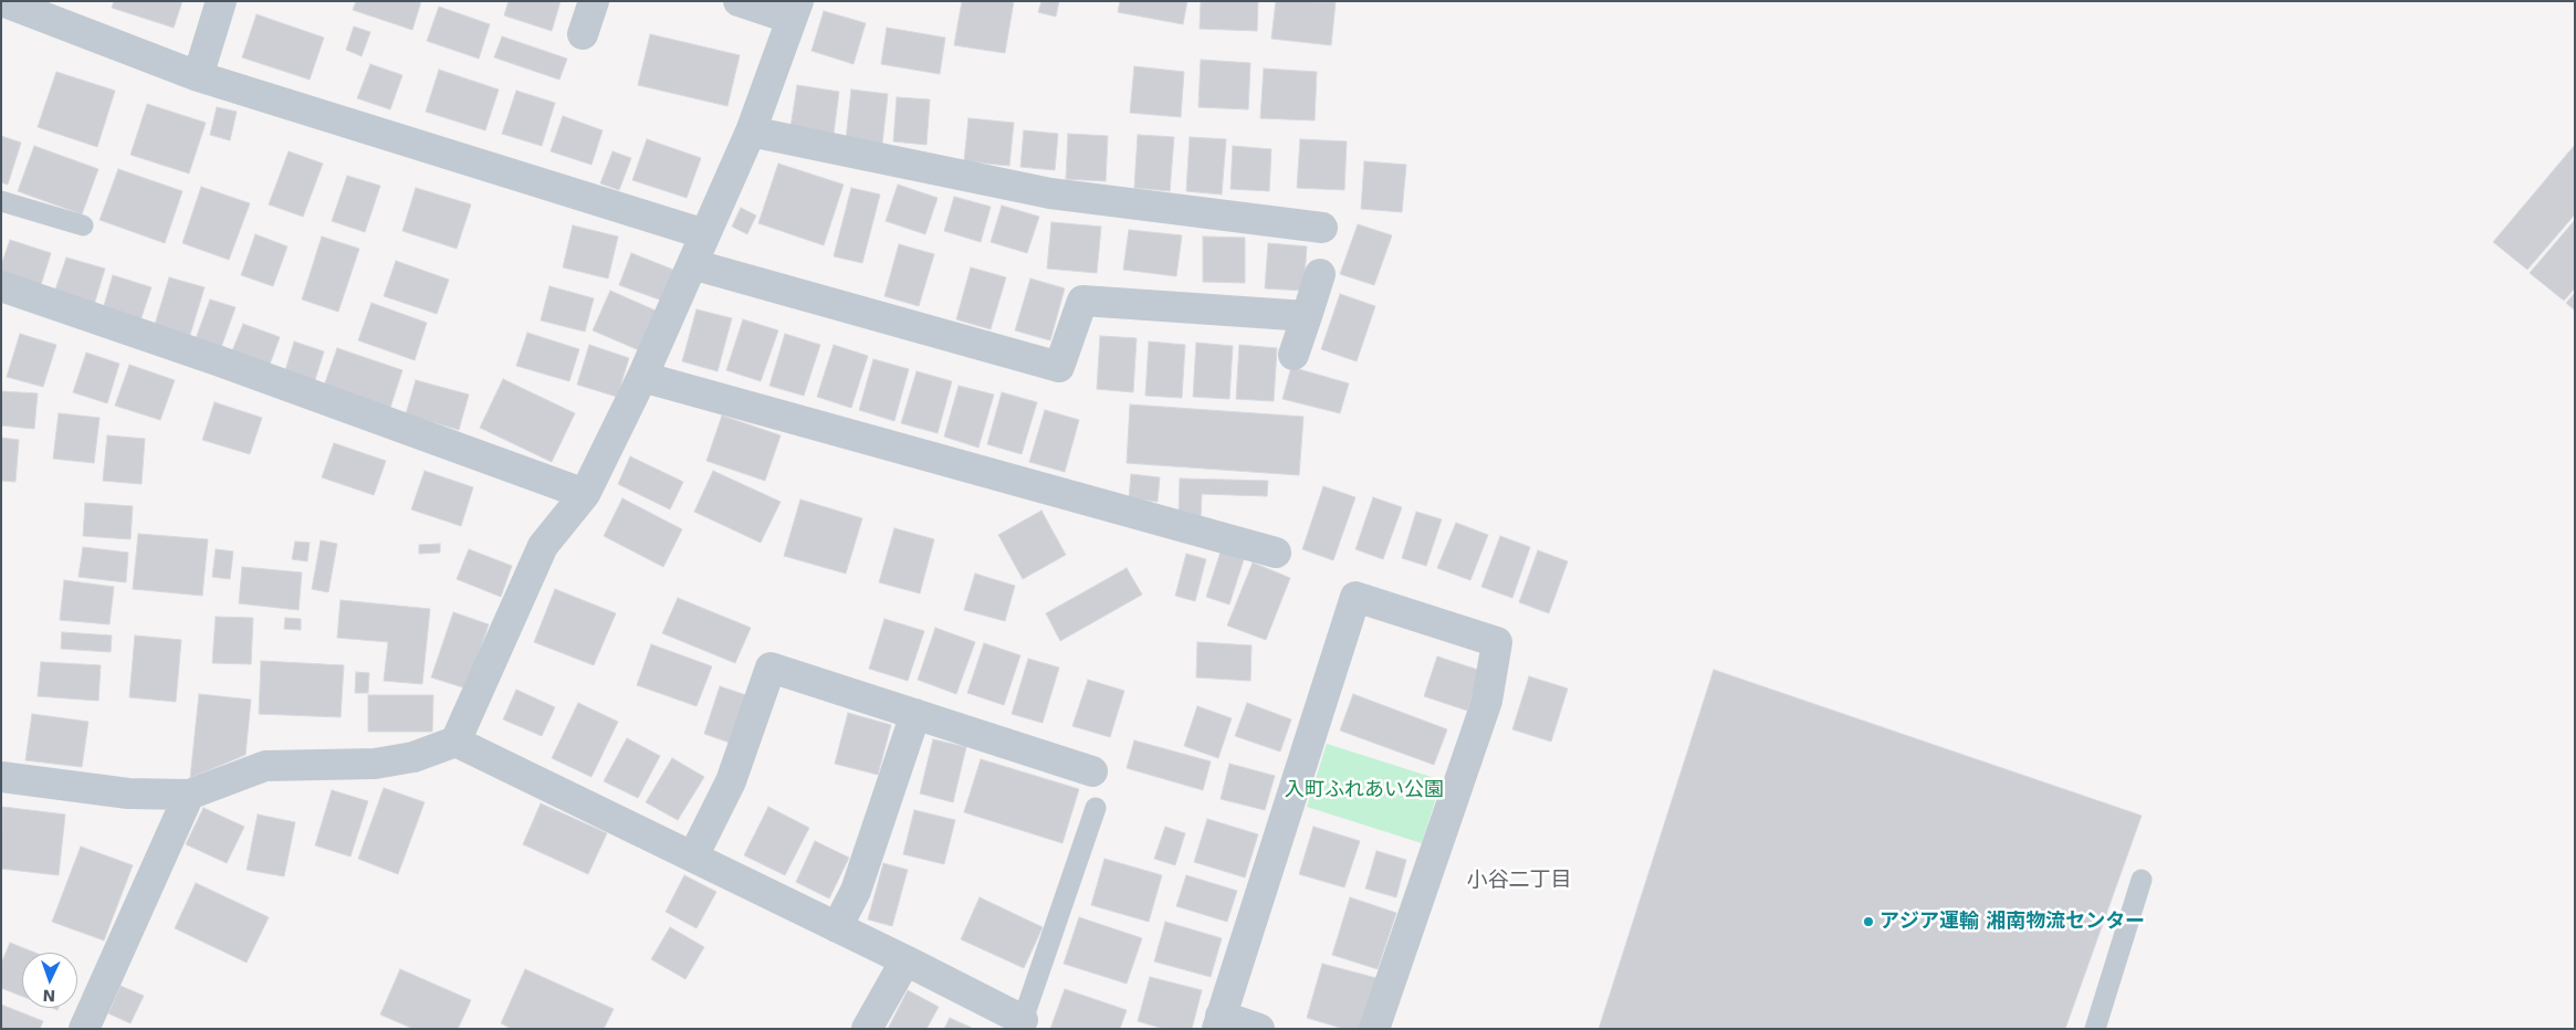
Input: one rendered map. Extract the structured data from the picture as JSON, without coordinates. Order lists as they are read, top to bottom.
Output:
{
  "districts": ["小谷二丁目"],
  "parks": ["入町ふれあい公園"],
  "places": ["アジア運輸 湘南物流センター"],
  "north": "bottom"
}
